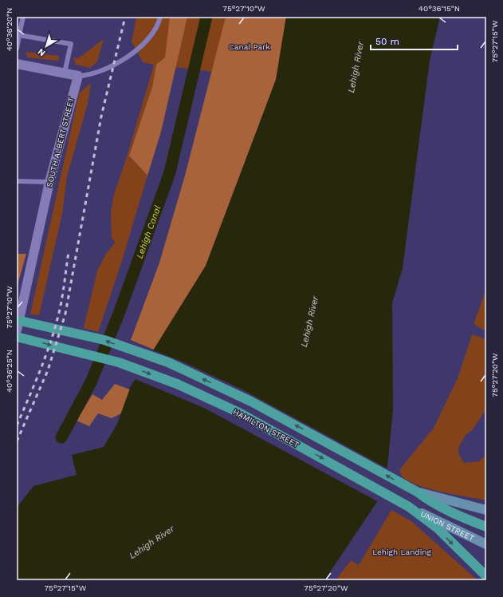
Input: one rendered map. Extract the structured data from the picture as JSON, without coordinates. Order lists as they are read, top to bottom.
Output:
{
  "streets": {
    "main road": ["HAMILTON STREET", "UNION STREET"],
    "street": ["SOUTH ALBERT STREET"]
  },
  "crossings": [
    ["SOUTH ALBERT STREET", "HAMILTON STREET"],
    ["HAMILTON STREET", "UNION STREET"]
  ],
  "water": ["Lehigh River", "Lehigh Canal"],
  "parks": ["Canal Park", "Lehigh Landing"],
  "scale_bar": "50 m",
  "north": "bottom left",
  "coordinates": [
    "75°27'10\"W",
    "40°36'15\"N",
    "40°36'20\"N",
    "75°27'15\"W",
    "40°36'25\"N",
    "75°27'20\"W"
  ]
}
